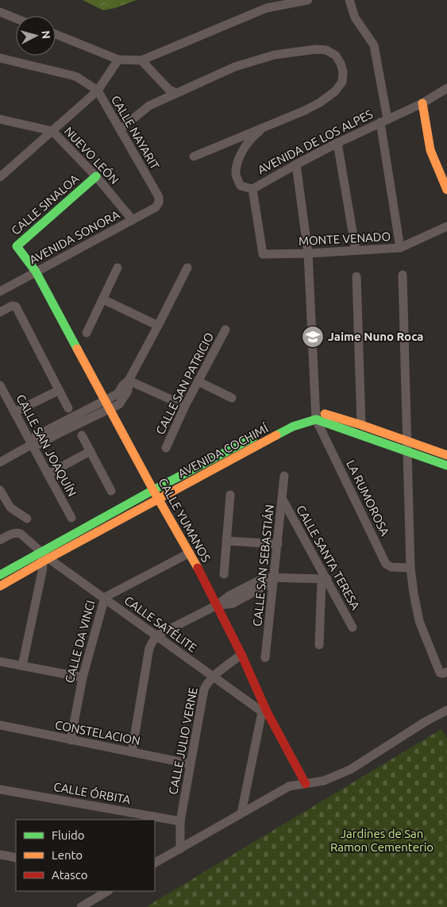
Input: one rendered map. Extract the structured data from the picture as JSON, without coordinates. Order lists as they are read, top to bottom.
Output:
{
  "streets": {
    "street": [
      "CALLE NAYARIT",
      "AVENIDA DE LOS ALPES",
      "NUEVO LEÓN",
      "CALLE SINALOA",
      "AVENIDA SONORA",
      "MONTE VENADO",
      "CALLE SAN PATRICIO",
      "CALLE SAN JOAQUÍN",
      "AVENIDA COCHIMÍ",
      "LA RUMOROSA",
      "CALLE YUMANOS",
      "CALLE SANTA TERESA",
      "CALLE SAN SEBASTIÁN",
      "CALLE SATÉLITE",
      "CALLE DA VINCI",
      "CONSTELACION",
      "CALLE JULIO VERNE",
      "CALLE ÓRBITA"
    ]
  },
  "crossings": [
    ["CALLE NAYARIT", "AVENIDA SONORA"],
    ["AVENIDA DE LOS ALPES", "MONTE VENADO"],
    ["NUEVO LEÓN", "CALLE SINALOA"],
    ["NUEVO LEÓN", "AVENIDA SONORA"],
    ["CALLE SINALOA", "AVENIDA SONORA"],
    ["CALLE SINALOA", "CALLE YUMANOS"],
    ["AVENIDA SONORA", "CALLE YUMANOS"],
    ["AVENIDA COCHIMÍ", "LA RUMOROSA"],
    ["AVENIDA COCHIMÍ", "CALLE YUMANOS"],
    ["AVENIDA COCHIMÍ", "CALLE SATÉLITE"],
    ["CALLE YUMANOS", "CALLE SATÉLITE"],
    ["CALLE YUMANOS", "CALLE DA VINCI"],
    ["CALLE YUMANOS", "CALLE JULIO VERNE"],
    ["CALLE SANTA TERESA", "CALLE SAN SEBASTIÁN"],
    ["CALLE SATÉLITE", "CALLE DA VINCI"],
    ["CALLE SATÉLITE", "CALLE JULIO VERNE"],
    ["CALLE DA VINCI", "CONSTELACION"],
    ["CONSTELACION", "CALLE JULIO VERNE"],
    ["CALLE JULIO VERNE", "CALLE ÓRBITA"]
  ],
  "parks": ["Jardines de San Ramon Cementerio"],
  "places": {
    "school or university": ["Jaime Nuno Roca"]
  },
  "legend": ["Fluido", "Lento", "Atasco"],
  "north": "right"
}
